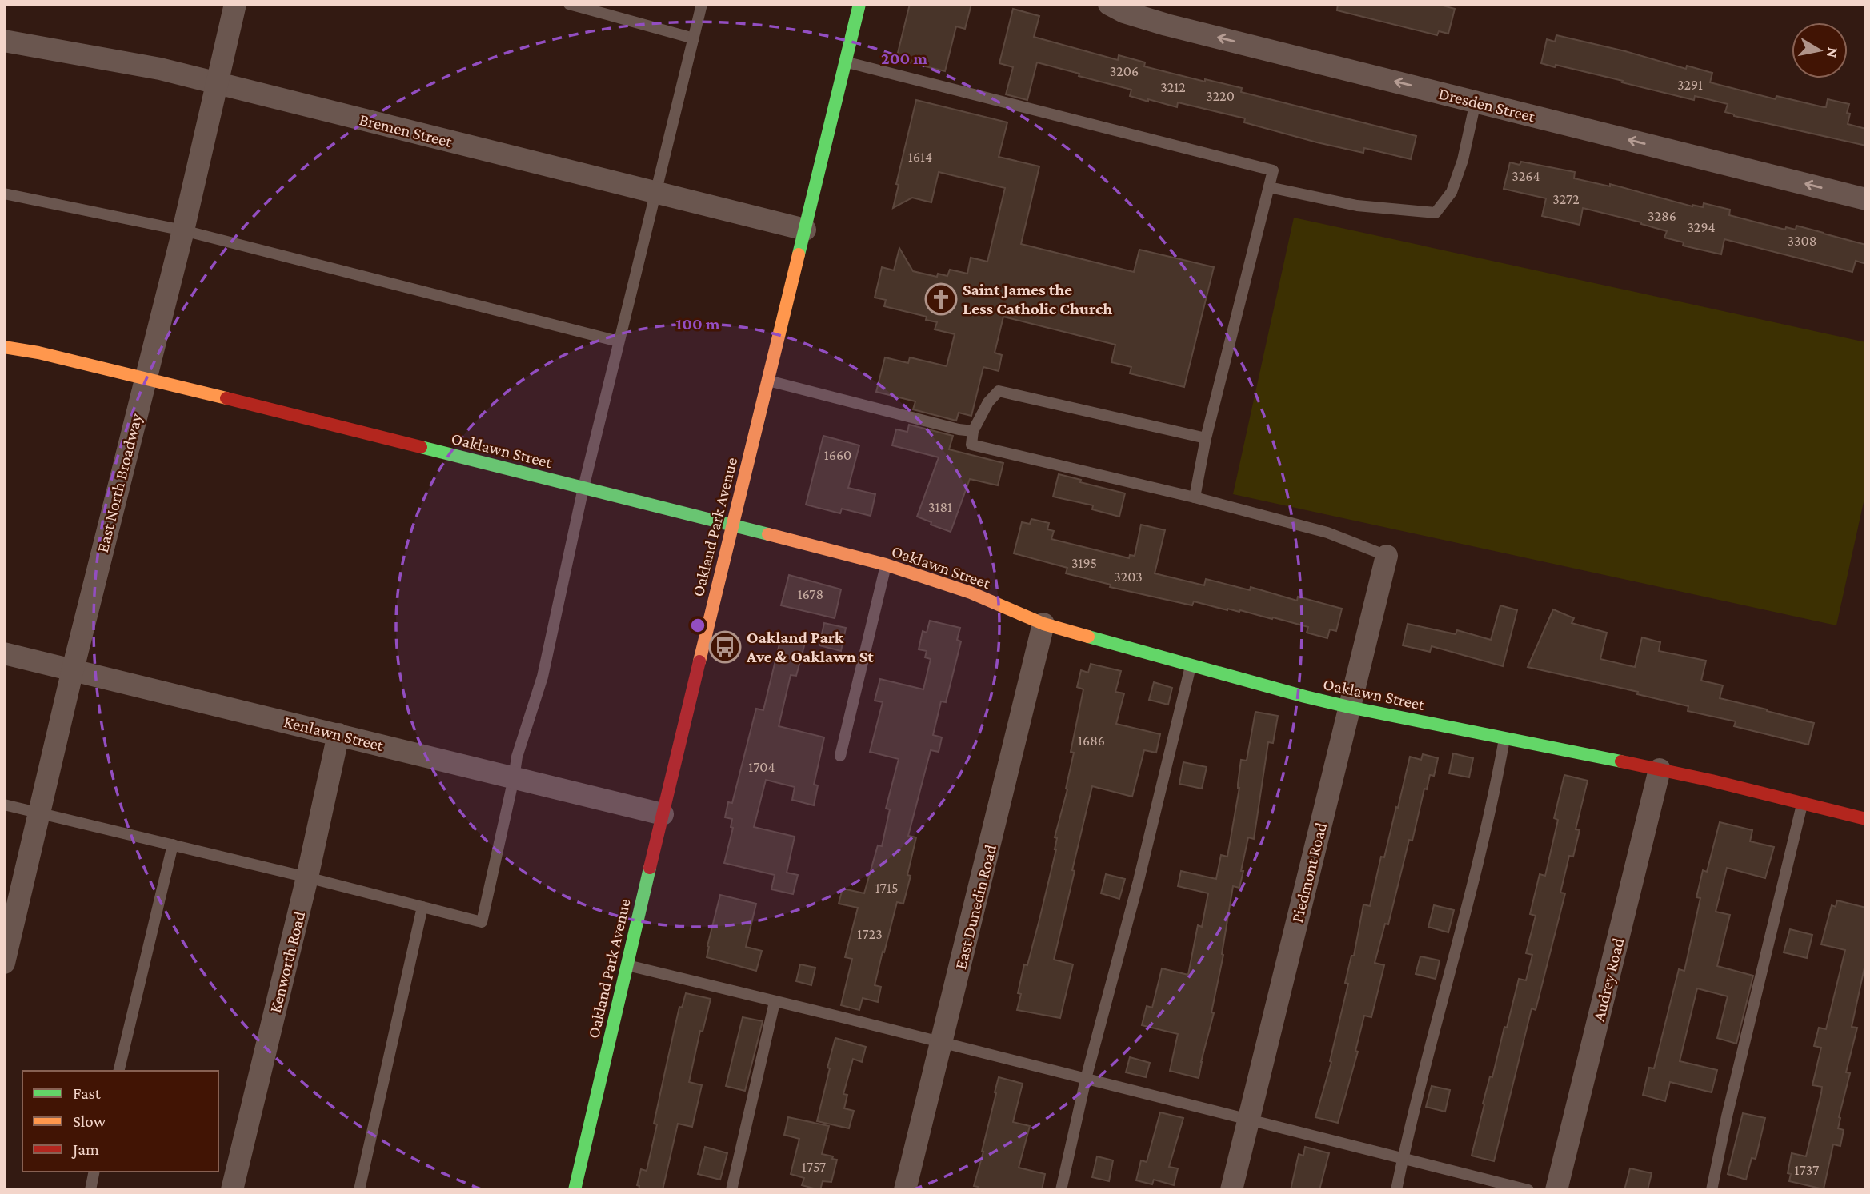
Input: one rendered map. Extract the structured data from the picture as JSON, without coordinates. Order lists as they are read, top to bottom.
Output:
{
  "streets": {
    "street": [
      "Dresden Street",
      "Bremen Street",
      "Oaklawn Street",
      "East North Broadway",
      "Oakland Park Avenue",
      "Kenlawn Street",
      "Piedmont Road",
      "East Dunedin Road",
      "Kenworth Road",
      "Audrey Road"
    ]
  },
  "crossings": [
    ["Bremen Street", "East North Broadway"],
    ["Bremen Street", "Oakland Park Avenue"],
    ["Oaklawn Street", "East North Broadway"],
    ["Oaklawn Street", "Oakland Park Avenue"],
    ["Oaklawn Street", "Piedmont Road"],
    ["Oaklawn Street", "East Dunedin Road"],
    ["Oaklawn Street", "Audrey Road"],
    ["East North Broadway", "Kenlawn Street"],
    ["Oakland Park Avenue", "Kenlawn Street"],
    ["Kenlawn Street", "Kenworth Road"]
  ],
  "one_way": ["Dresden Street"],
  "places": {
    "church": ["Saint James the Less Catholic Church"],
    "bus stop": ["Oakland Park Ave & Oaklawn St"]
  },
  "house_numbers": [
    "3206",
    "3291",
    "3212",
    "3220",
    "1614",
    "3264",
    "3272",
    "3286",
    "3294",
    "3308",
    "1660",
    "3181",
    "3195",
    "3203",
    "1678",
    "1686",
    "1704",
    "1715",
    "1723",
    "1757",
    "1737"
  ],
  "legend": ["Fast", "Slow", "Jam"],
  "north": "right",
  "rings": ["200 m", "100 m"]
}
